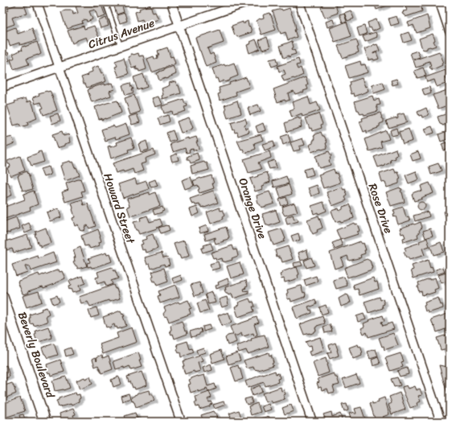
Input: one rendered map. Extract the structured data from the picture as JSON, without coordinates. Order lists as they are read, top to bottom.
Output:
{
  "streets": {
    "main road": ["Beverly Boulevard"],
    "street": [
      "Citrus Avenue",
      "Howard Street",
      "Orange Drive",
      "Rose Drive"
    ]
  },
  "crossings": [
    ["Citrus Avenue", "Howard Street"],
    ["Citrus Avenue", "Orange Drive"]
  ]
}
